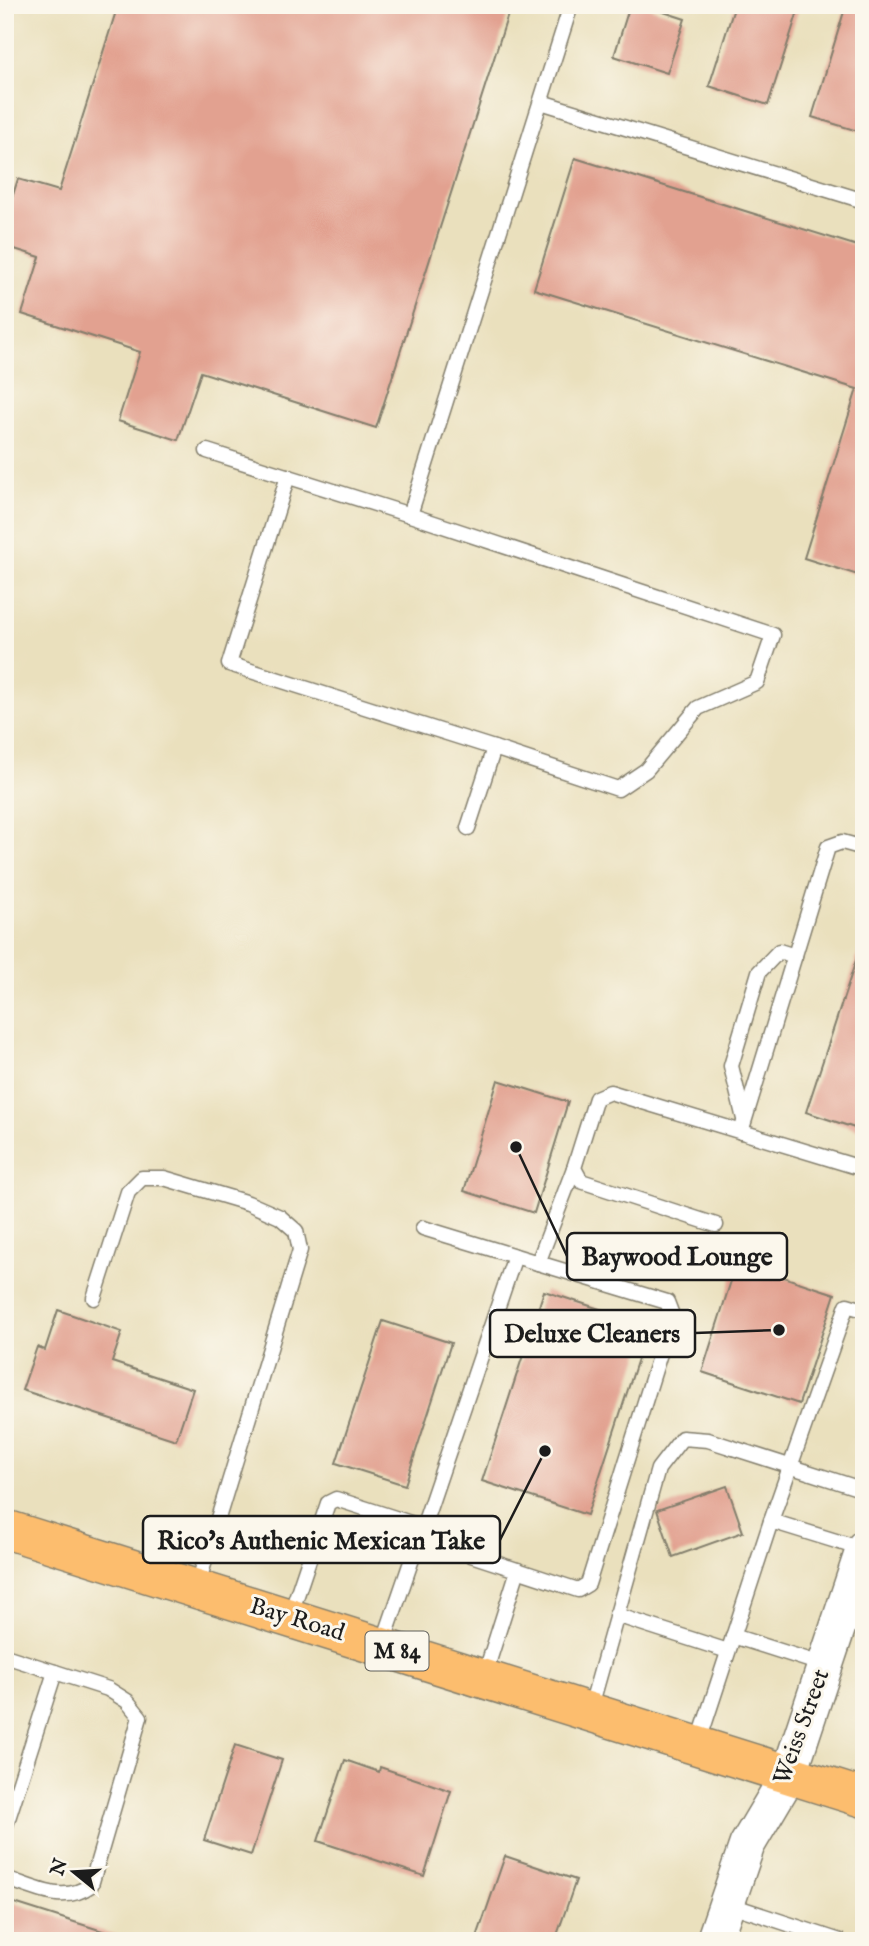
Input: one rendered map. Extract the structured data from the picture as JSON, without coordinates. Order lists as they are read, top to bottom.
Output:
{
  "streets": {
    "main road": ["Bay Road", "M 84"],
    "street": ["Weiss Street"]
  },
  "crossings": [
    ["Bay Road", "M 84"],
    ["Bay Road", "Weiss Street"],
    ["M 84", "Weiss Street"]
  ],
  "places": ["Baywood Lounge", "Deluxe Cleaners", "Rico's Authenic Mexican Take"],
  "north": "left"
}
